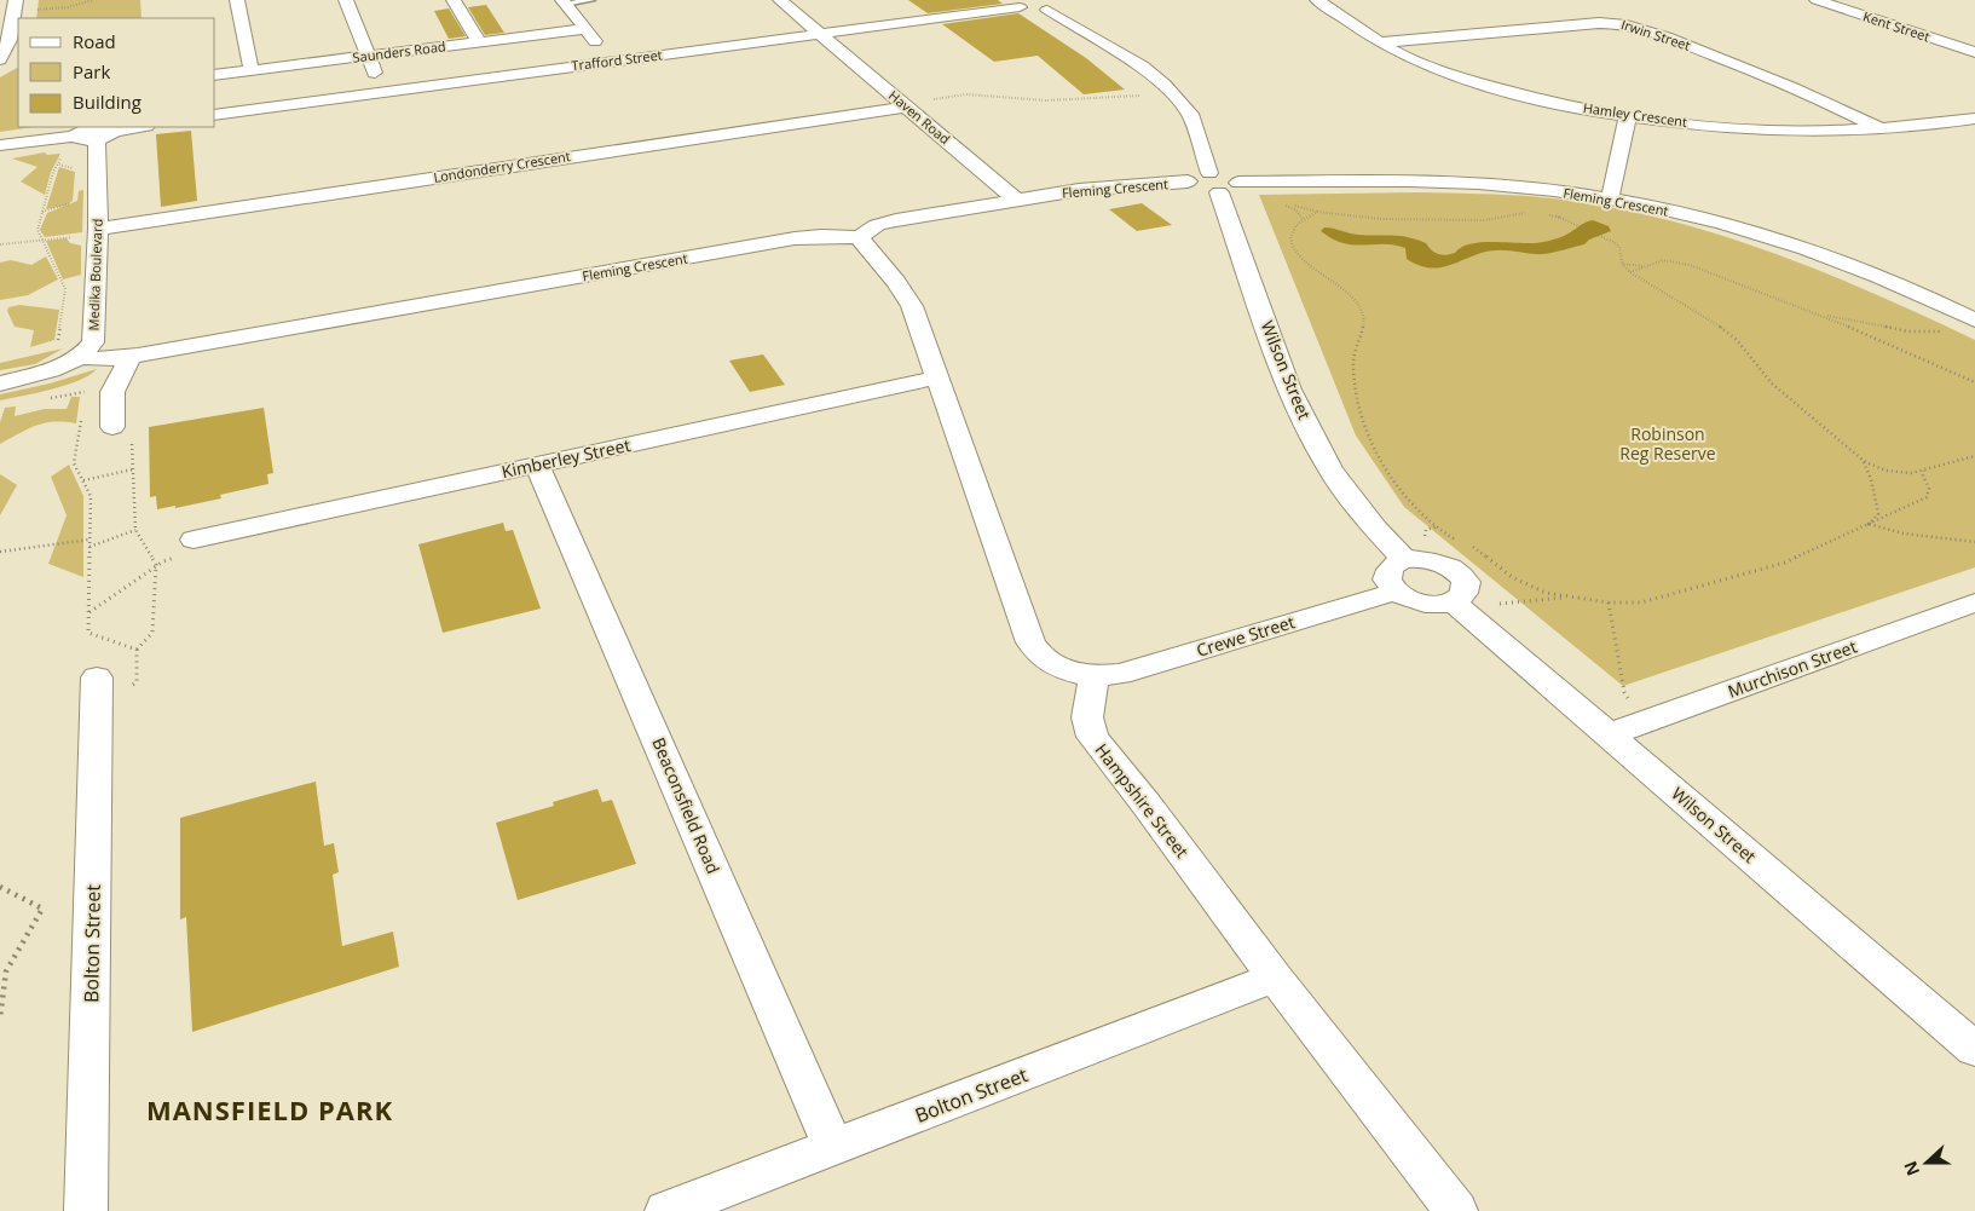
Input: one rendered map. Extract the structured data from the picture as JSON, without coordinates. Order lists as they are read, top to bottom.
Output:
{
  "streets": {
    "street": [
      "Kent Street",
      "Irwin Street",
      "Saunders Road",
      "Trafford Street",
      "Hamley Crescent",
      "Haven Road",
      "Londonderry Crescent",
      "Fleming Crescent",
      "Medika Boulevard",
      "Wilson Street",
      "Kimberley Street",
      "Crewe Street",
      "Murchison Street",
      "Hampshire Street",
      "Beaconsfield Road",
      "Bolton Street"
    ]
  },
  "crossings": [
    ["Irwin Street", "Hamley Crescent"],
    ["Trafford Street", "Haven Road"],
    ["Trafford Street", "Wilson Street"],
    ["Haven Road", "Londonderry Crescent"],
    ["Haven Road", "Fleming Crescent"],
    ["Londonderry Crescent", "Medika Boulevard"],
    ["Fleming Crescent", "Medika Boulevard"],
    ["Fleming Crescent", "Wilson Street"],
    ["Wilson Street", "Murchison Street"],
    ["Kimberley Street", "Beaconsfield Road"],
    ["Crewe Street", "Hampshire Street"],
    ["Hampshire Street", "Bolton Street"],
    ["Beaconsfield Road", "Bolton Street"]
  ],
  "districts": ["MANSFIELD PARK"],
  "parks": ["Robinson Reg Reserve"],
  "legend": ["Road", "Park", "Building"],
  "north": "left"
}
